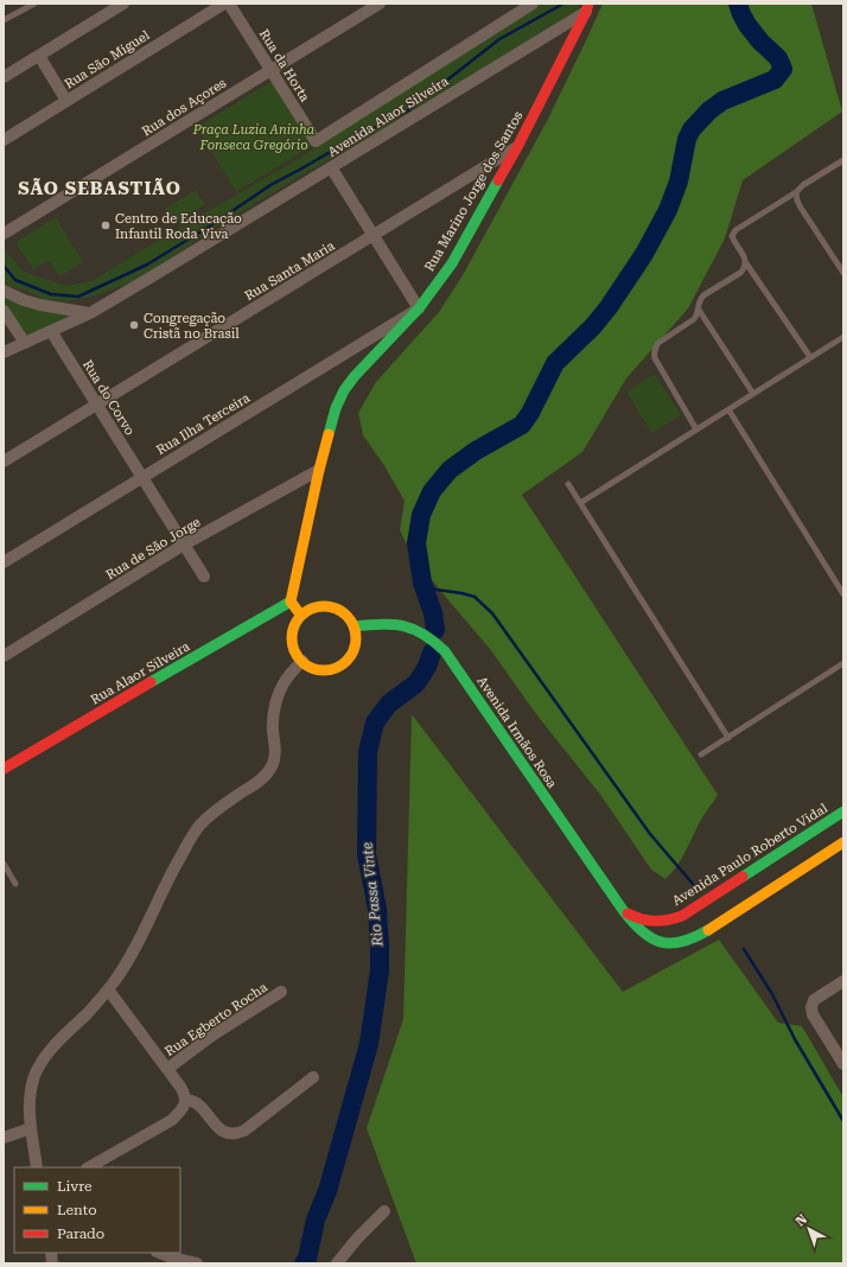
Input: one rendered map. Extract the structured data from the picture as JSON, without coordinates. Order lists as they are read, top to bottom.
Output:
{
  "streets": {
    "street": [
      "Rua São Miguel",
      "Rua da Horta",
      "Rua dos Açores",
      "Avenida Alaor Silveira",
      "Rua Marino Jorge dos Santos",
      "Rua Santa Maria",
      "Rua do Corvo",
      "Rua Ilha Terceira",
      "Rua de São Jorge",
      "Rua Alaor Silveira",
      "Avenida Irmãos Rosa",
      "Avenida Paulo Roberto Vidal",
      "Rua Egberto Rocha"
    ]
  },
  "crossings": [
    ["Rua da Horta", "Rua dos Açores"],
    ["Rua da Horta", "Avenida Alaor Silveira"],
    ["Avenida Alaor Silveira", "Rua Marino Jorge dos Santos"],
    ["Avenida Alaor Silveira", "Rua do Corvo"],
    ["Rua Marino Jorge dos Santos", "Rua Santa Maria"],
    ["Rua Marino Jorge dos Santos", "Rua Ilha Terceira"],
    ["Rua Marino Jorge dos Santos", "Rua de São Jorge"],
    ["Rua Marino Jorge dos Santos", "Rua Alaor Silveira"],
    ["Rua Santa Maria", "Rua do Corvo"],
    ["Rua do Corvo", "Rua Ilha Terceira"],
    ["Rua do Corvo", "Rua de São Jorge"],
    ["Avenida Irmãos Rosa", "Avenida Paulo Roberto Vidal"]
  ],
  "districts": ["SÃO SEBASTIÃO"],
  "water": ["Rio Passa Vinte"],
  "parks": ["Praça Luzia Aninha Fonseca Gregório"],
  "places": ["Centro de Educação Infantil Roda Viva", "Congregação Cristã no Brasil"],
  "legend": ["Livre", "Lento", "Parado"],
  "north": "top left"
}
